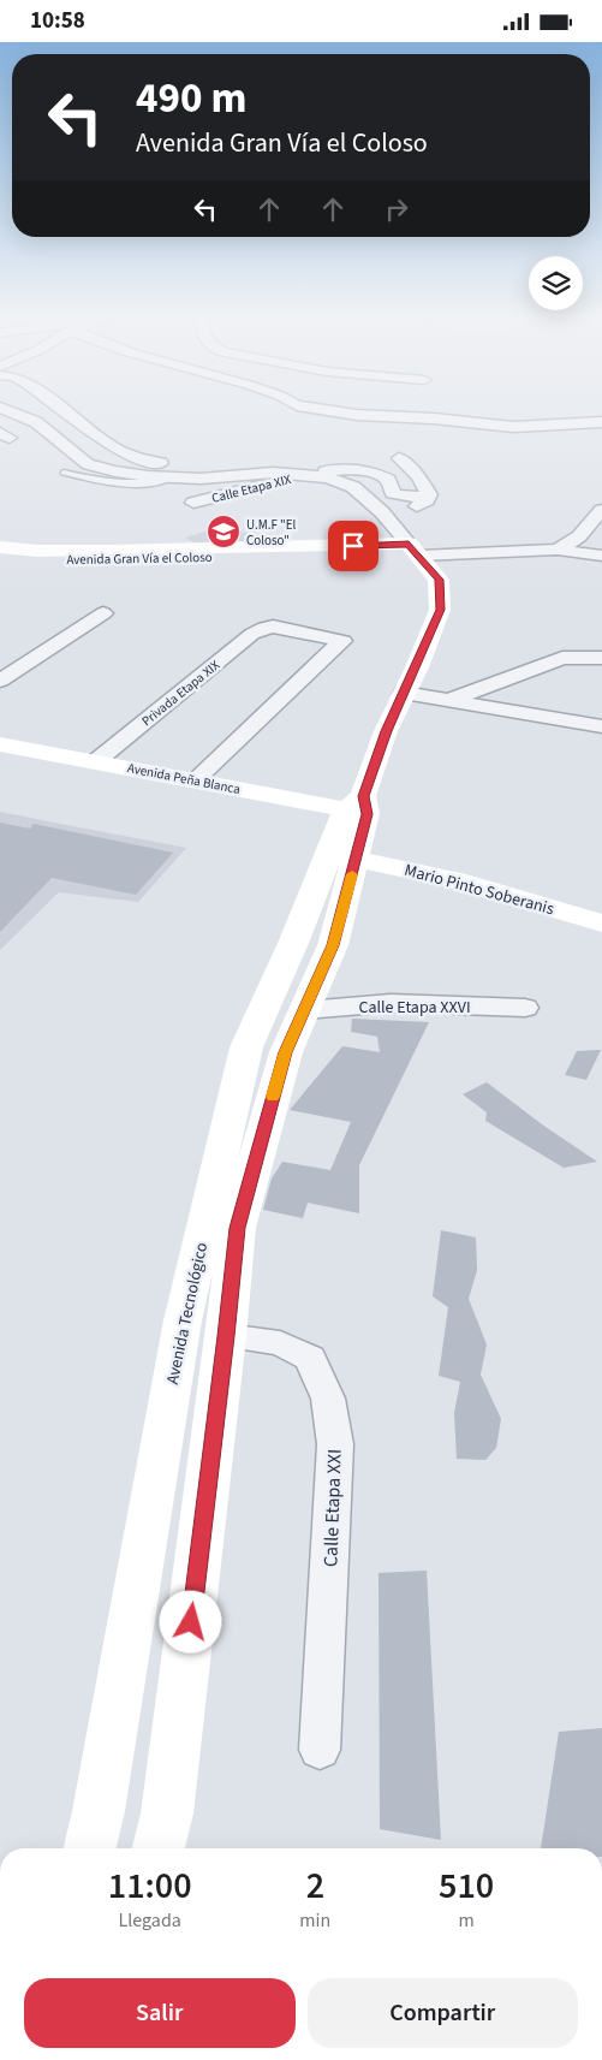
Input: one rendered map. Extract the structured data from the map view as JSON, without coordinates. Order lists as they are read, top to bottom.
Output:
{
  "streets": {
    "main road": [
      "Avenida Gran Vía el Coloso",
      "Avenida Peña Blanca",
      "Mario Pinto Soberanis",
      "Avenida Tecnológico"
    ],
    "street": [
      "Calle Etapa XIX",
      "Privada Etapa XIX",
      "Calle Etapa XXVI",
      "Calle Etapa XXI"
    ]
  },
  "crossings": [
    ["Avenida Gran Vía el Coloso", "Avenida Tecnológico"],
    ["Privada Etapa XIX", "Avenida Peña Blanca"],
    ["Avenida Peña Blanca", "Mario Pinto Soberanis"],
    ["Avenida Peña Blanca", "Avenida Tecnológico"],
    ["Mario Pinto Soberanis", "Avenida Tecnológico"],
    ["Calle Etapa XXVI", "Avenida Tecnológico"],
    ["Avenida Tecnológico", "Calle Etapa XXI"]
  ],
  "places": {
    "school or university": ["U.M.F \"El Coloso\""]
  },
  "page": {
    "status": "10:58",
    "turn": ["490 m", "Avenida Gran Vía el Coloso"],
    "eta": [
      "11:00",
      "Llegada",
      "2",
      "min",
      "510",
      "m"
    ],
    "buttons": ["Salir", "Compartir"]
  }
}
